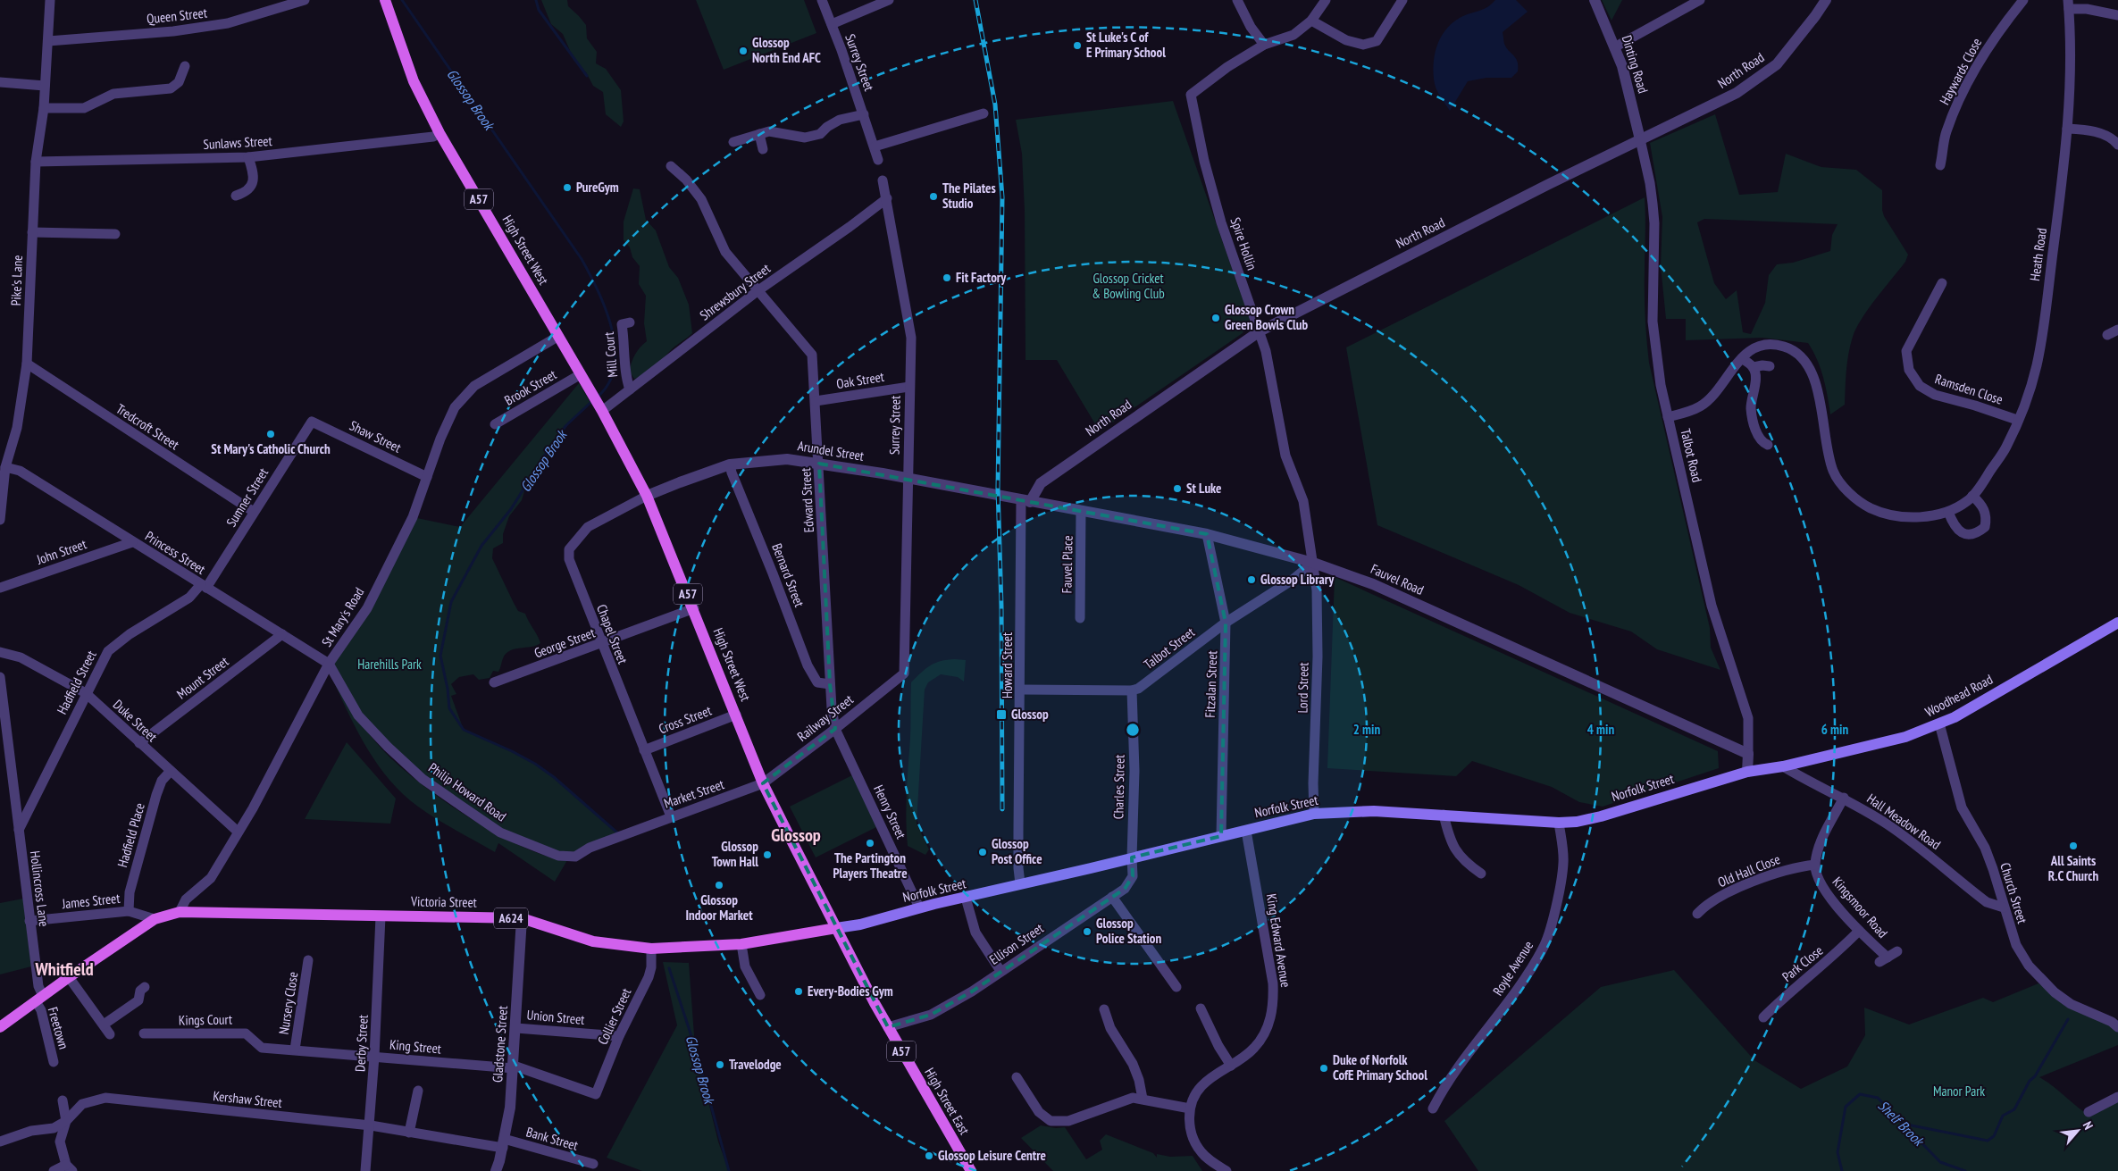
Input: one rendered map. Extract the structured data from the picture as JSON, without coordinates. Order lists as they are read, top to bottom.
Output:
{
  "streets": {
    "main road": [
      "A57",
      "High Street West",
      "Woodhead Road",
      "Norfolk Street",
      "Victoria Street",
      "A624",
      "High Street East"
    ],
    "street": [
      "Queen Street",
      "Surrey Street",
      "Dinting Road",
      "North Road",
      "Haywards Close",
      "Sunlaws Street",
      "Spire Hollin",
      "Heath Road",
      "Pike's Lane",
      "Shrewsbury Street",
      "Mill Court",
      "Oak Street",
      "Brook Street",
      "Ramsden Close",
      "Tredcroft Street",
      "Shaw Street",
      "Arundel Street",
      "Talbot Road",
      "Sumner Street",
      "Edward Street",
      "John Street",
      "Princess Street",
      "Fauvel Place",
      "Bernard Street",
      "Fauvel Road",
      "St Mary's Road",
      "Chapel Street",
      "George Street",
      "Talbot Street",
      "Howard Street",
      "Mount Street",
      "Hadfield Street",
      "Fitzalan Street",
      "Lord Street",
      "Railway Street",
      "Cross Street",
      "Duke Street",
      "Charles Street",
      "Philip Howard Road",
      "Market Street",
      "Henry Street",
      "Hall Meadow Road",
      "Hadfield Place",
      "Old Hall Close",
      "Hollincross Lane",
      "Church Street",
      "James Street",
      "Kingsmoor Road",
      "King Edward Avenue",
      "Ellison Street",
      "Park Close",
      "Royle Avenue",
      "Nursery Close",
      "Collier Street",
      "Union Street",
      "Kings Court",
      "Freetown",
      "Derby Street",
      "Gladstone Street",
      "King Street",
      "Kershaw Street",
      "Bank Street"
    ]
  },
  "crossings": [
    ["Queen Street", "Pike's Lane"],
    ["Surrey Street", "Shrewsbury Street"],
    ["Surrey Street", "Oak Street"],
    ["Surrey Street", "Arundel Street"],
    ["Surrey Street", "Railway Street"],
    ["Dinting Road", "North Road"],
    ["Dinting Road", "Talbot Road"],
    ["North Road", "Spire Hollin"],
    ["North Road", "Arundel Street"],
    ["North Road", "Talbot Road"],
    ["North Road", "Fauvel Road"],
    ["North Road", "Howard Street"],
    ["Sunlaws Street", "High Street West"],
    ["Sunlaws Street", "Pike's Lane"],
    ["Spire Hollin", "Fauvel Road"],
    ["Spire Hollin", "Talbot Street"],
    ["Spire Hollin", "Lord Street"],
    ["High Street West", "Shrewsbury Street"],
    ["High Street West", "Brook Street"],
    ["High Street West", "Arundel Street"],
    ["High Street West", "St Mary's Road"],
    ["High Street West", "Chapel Street"],
    ["High Street West", "George Street"],
    ["High Street West", "Railway Street"],
    ["High Street West", "Cross Street"],
    ["High Street West", "Norfolk Street"],
    ["High Street West", "Market Street"],
    ["High Street West", "Victoria Street"],
    ["High Street West", "High Street East"],
    ["Heath Road", "Ramsden Close"],
    ["Heath Road", "Talbot Road"],
    ["Pike's Lane", "Tredcroft Street"],
    ["Pike's Lane", "Princess Street"],
    ["Shrewsbury Street", "Mill Court"],
    ["Shrewsbury Street", "Edward Street"],
    ["Oak Street", "Edward Street"],
    ["Tredcroft Street", "Sumner Street"],
    ["Shaw Street", "Sumner Street"],
    ["Shaw Street", "St Mary's Road"],
    ["Arundel Street", "Edward Street"],
    ["Arundel Street", "Bernard Street"],
    ["Arundel Street", "Fauvel Road"],
    ["Arundel Street", "Chapel Street"],
    ["Arundel Street", "Howard Street"],
    ["Talbot Road", "Fauvel Road"],
    ["Talbot Road", "Woodhead Road"],
    ["Talbot Road", "Norfolk Street"],
    ["Sumner Street", "Princess Street"],
    ["Sumner Street", "Hadfield Street"],
    ["Edward Street", "Bernard Street"],
    ["Edward Street", "Railway Street"],
    ["Edward Street", "Henry Street"],
    ["John Street", "Princess Street"],
    ["Princess Street", "St Mary's Road"],
    ["Princess Street", "Mount Street"],
    ["Princess Street", "Hadfield Street"],
    ["Princess Street", "Philip Howard Road"],
    ["Fauvel Place", "Fauvel Road"],
    ["Fauvel Road", "Talbot Street"],
    ["Fauvel Road", "Howard Street"],
    ["Fauvel Road", "Fitzalan Street"],
    ["Fauvel Road", "Lord Street"],
    ["St Mary's Road", "Duke Street"],
    ["St Mary's Road", "Philip Howard Road"],
    ["St Mary's Road", "Victoria Street"],
    ["St Mary's Road", "A624"],
    ["Chapel Street", "George Street"],
    ["Chapel Street", "Cross Street"],
    ["Chapel Street", "Market Street"],
    ["Talbot Street", "Fitzalan Street"],
    ["Talbot Street", "Lord Street"],
    ["Talbot Street", "Charles Street"],
    ["Howard Street", "Norfolk Street"],
    ["Mount Street", "Duke Street"],
    ["Hadfield Street", "Duke Street"],
    ["Hadfield Street", "Hollincross Lane"],
    ["Fitzalan Street", "Norfolk Street"],
    ["Lord Street", "Norfolk Street"],
    ["Woodhead Road", "Norfolk Street"],
    ["Woodhead Road", "Hall Meadow Road"],
    ["Woodhead Road", "Church Street"],
    ["Railway Street", "Market Street"],
    ["Railway Street", "Henry Street"],
    ["Duke Street", "Hadfield Place"],
    ["Charles Street", "Norfolk Street"],
    ["Charles Street", "Ellison Street"],
    ["Norfolk Street", "Henry Street"],
    ["Norfolk Street", "Victoria Street"],
    ["Norfolk Street", "King Edward Avenue"],
    ["Norfolk Street", "Ellison Street"],
    ["Norfolk Street", "Royle Avenue"],
    ["Norfolk Street", "High Street East"],
    ["Philip Howard Road", "Market Street"],
    ["Hall Meadow Road", "Church Street"],
    ["Hadfield Place", "James Street"],
    ["Old Hall Close", "Kingsmoor Road"],
    ["Hollincross Lane", "James Street"],
    ["Hollincross Lane", "A624"],
    ["Hollincross Lane", "Freetown"],
    ["James Street", "A624"],
    ["Victoria Street", "A624"],
    ["Victoria Street", "Collier Street"],
    ["Victoria Street", "Derby Street"],
    ["Victoria Street", "Gladstone Street"],
    ["Victoria Street", "High Street East"],
    ["Kingsmoor Road", "Park Close"],
    ["A624", "Freetown"],
    ["Ellison Street", "High Street East"],
    ["Nursery Close", "King Street"],
    ["Collier Street", "Union Street"],
    ["Collier Street", "King Street"],
    ["Union Street", "Gladstone Street"],
    ["Kings Court", "King Street"],
    ["Derby Street", "King Street"],
    ["Derby Street", "Kershaw Street"],
    ["Gladstone Street", "King Street"],
    ["Gladstone Street", "Kershaw Street"],
    ["Gladstone Street", "Bank Street"],
    ["Kershaw Street", "Bank Street"]
  ],
  "districts": ["Glossop", "Whitfield"],
  "water": ["Glossop Brook", "Shelf Brook"],
  "parks": ["Glossop Cricket & Bowling Club", "Harehills Park", "Manor Park"],
  "places": {
    "other": [
      "St Luke's C of E Primary School",
      "Glossop North End AFC",
      "PureGym",
      "The Pilates Studio",
      "Fit Factory",
      "Glossop Crown Green Bowls Club",
      "St Mary's Catholic Church",
      "St Luke",
      "Glossop Library",
      "The Partington Players Theatre",
      "All Saints R.C Church",
      "Glossop Post Office",
      "Glossop Town Hall",
      "Glossop Indoor Market",
      "Glossop Police Station",
      "Every-Bodies Gym",
      "Travelodge",
      "Duke of Norfolk CofE Primary School",
      "Glossop Leisure Centre"
    ],
    "transit": ["Glossop"]
  },
  "north": "top right",
  "rings": ["2 min", "4 min", "6 min"]
}
